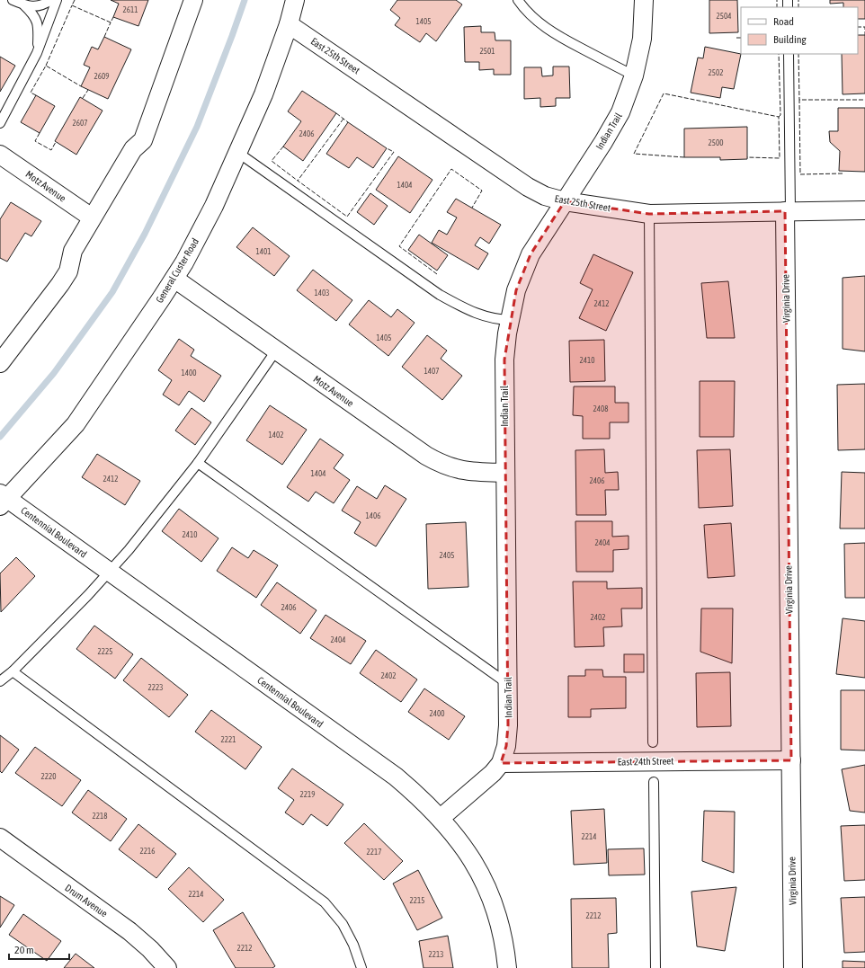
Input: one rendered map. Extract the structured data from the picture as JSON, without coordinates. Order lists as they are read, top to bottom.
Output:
{
  "streets": {
    "street": [
      "East 25th Street",
      "Indian Trail",
      "Motz Avenue",
      "General Custer Road",
      "Virginia Drive",
      "Centennial Boulevard",
      "East 24th Street",
      "Drum Avenue"
    ]
  },
  "crossings": [
    ["East 25th Street", "Indian Trail"],
    ["East 25th Street", "General Custer Road"],
    ["East 25th Street", "Virginia Drive"],
    ["Indian Trail", "Motz Avenue"],
    ["Indian Trail", "Centennial Boulevard"],
    ["Indian Trail", "East 24th Street"],
    ["Motz Avenue", "General Custer Road"],
    ["General Custer Road", "Centennial Boulevard"],
    ["Virginia Drive", "East 24th Street"]
  ],
  "house_numbers": [
    "2611",
    "2504",
    "1405",
    "2501",
    "2502",
    "2609",
    "2607",
    "2406",
    "2500",
    "1404",
    "1401",
    "1403",
    "2412",
    "1405",
    "2410",
    "1407",
    "1400",
    "2408",
    "1402",
    "1404",
    "2412",
    "2406",
    "1406",
    "2410",
    "2404",
    "2405",
    "2406",
    "2402",
    "2404",
    "2225",
    "2402",
    "2223",
    "2400",
    "2221",
    "2220",
    "2219",
    "2218",
    "2214",
    "2216",
    "2217",
    "2214",
    "2215",
    "2212",
    "2212",
    "2213"
  ],
  "legend": ["Road", "Building"],
  "scale_bar": "20 m"
}
